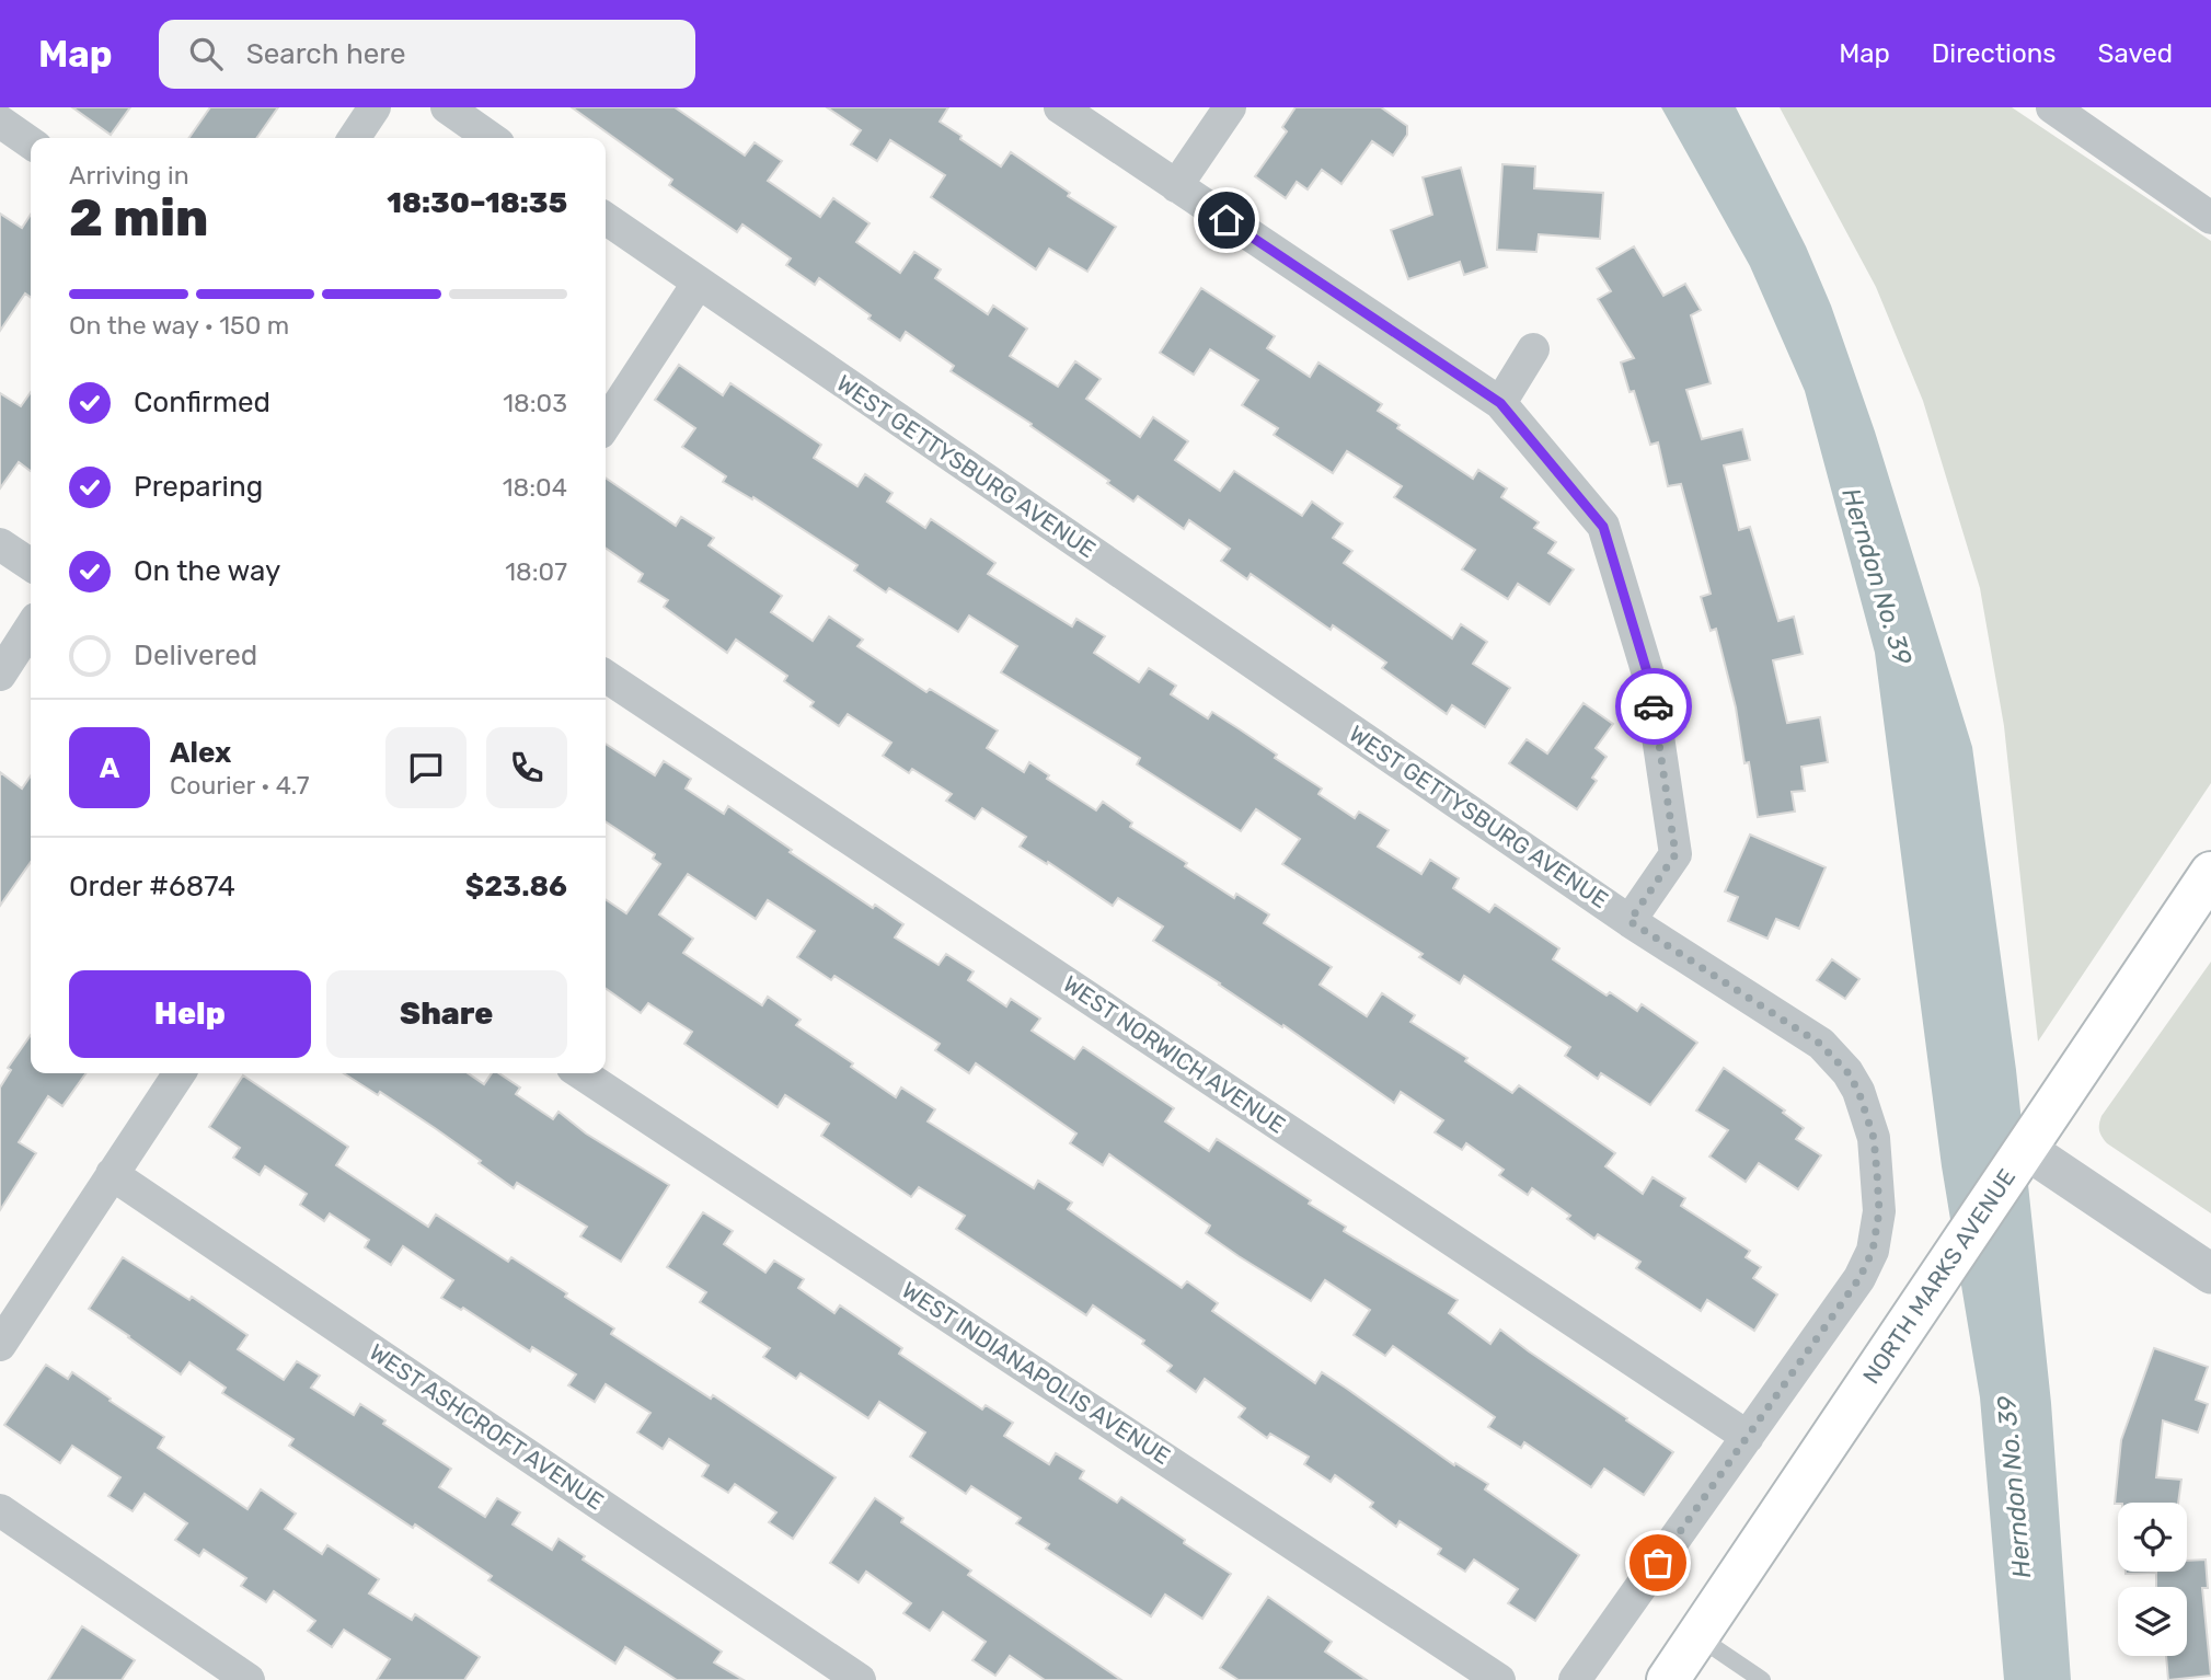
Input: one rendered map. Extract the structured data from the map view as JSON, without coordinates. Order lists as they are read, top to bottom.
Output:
{
  "streets": {
    "main road": ["NORTH MARKS AVENUE"],
    "street": [
      "WEST GETTYSBURG AVENUE",
      "WEST NORWICH AVENUE",
      "WEST INDIANAPOLIS AVENUE",
      "WEST ASHCROFT AVENUE"
    ]
  },
  "crossings": [
    ["WEST GETTYSBURG AVENUE", "WEST NORWICH AVENUE"]
  ],
  "water": ["Herndon No. 39"],
  "page": {
    "header": "Map",
    "search": "Search here",
    "nav": ["Map", "Directions", "Saved"],
    "heading": ["2 min", "Arriving in", "18:30–18:35"],
    "panel": [
      "Alex",
      "Courier · 4.7",
      "Order #6874",
      "$23.86"
    ],
    "bar": "On the way · 150 m",
    "list": [
      ["Confirmed", "18:03"],
      ["Preparing", "18:04"],
      ["On the way", "18:07"],
      "Delivered"
    ],
    "round": "A",
    "buttons": ["Help", "Share"]
  }
}
